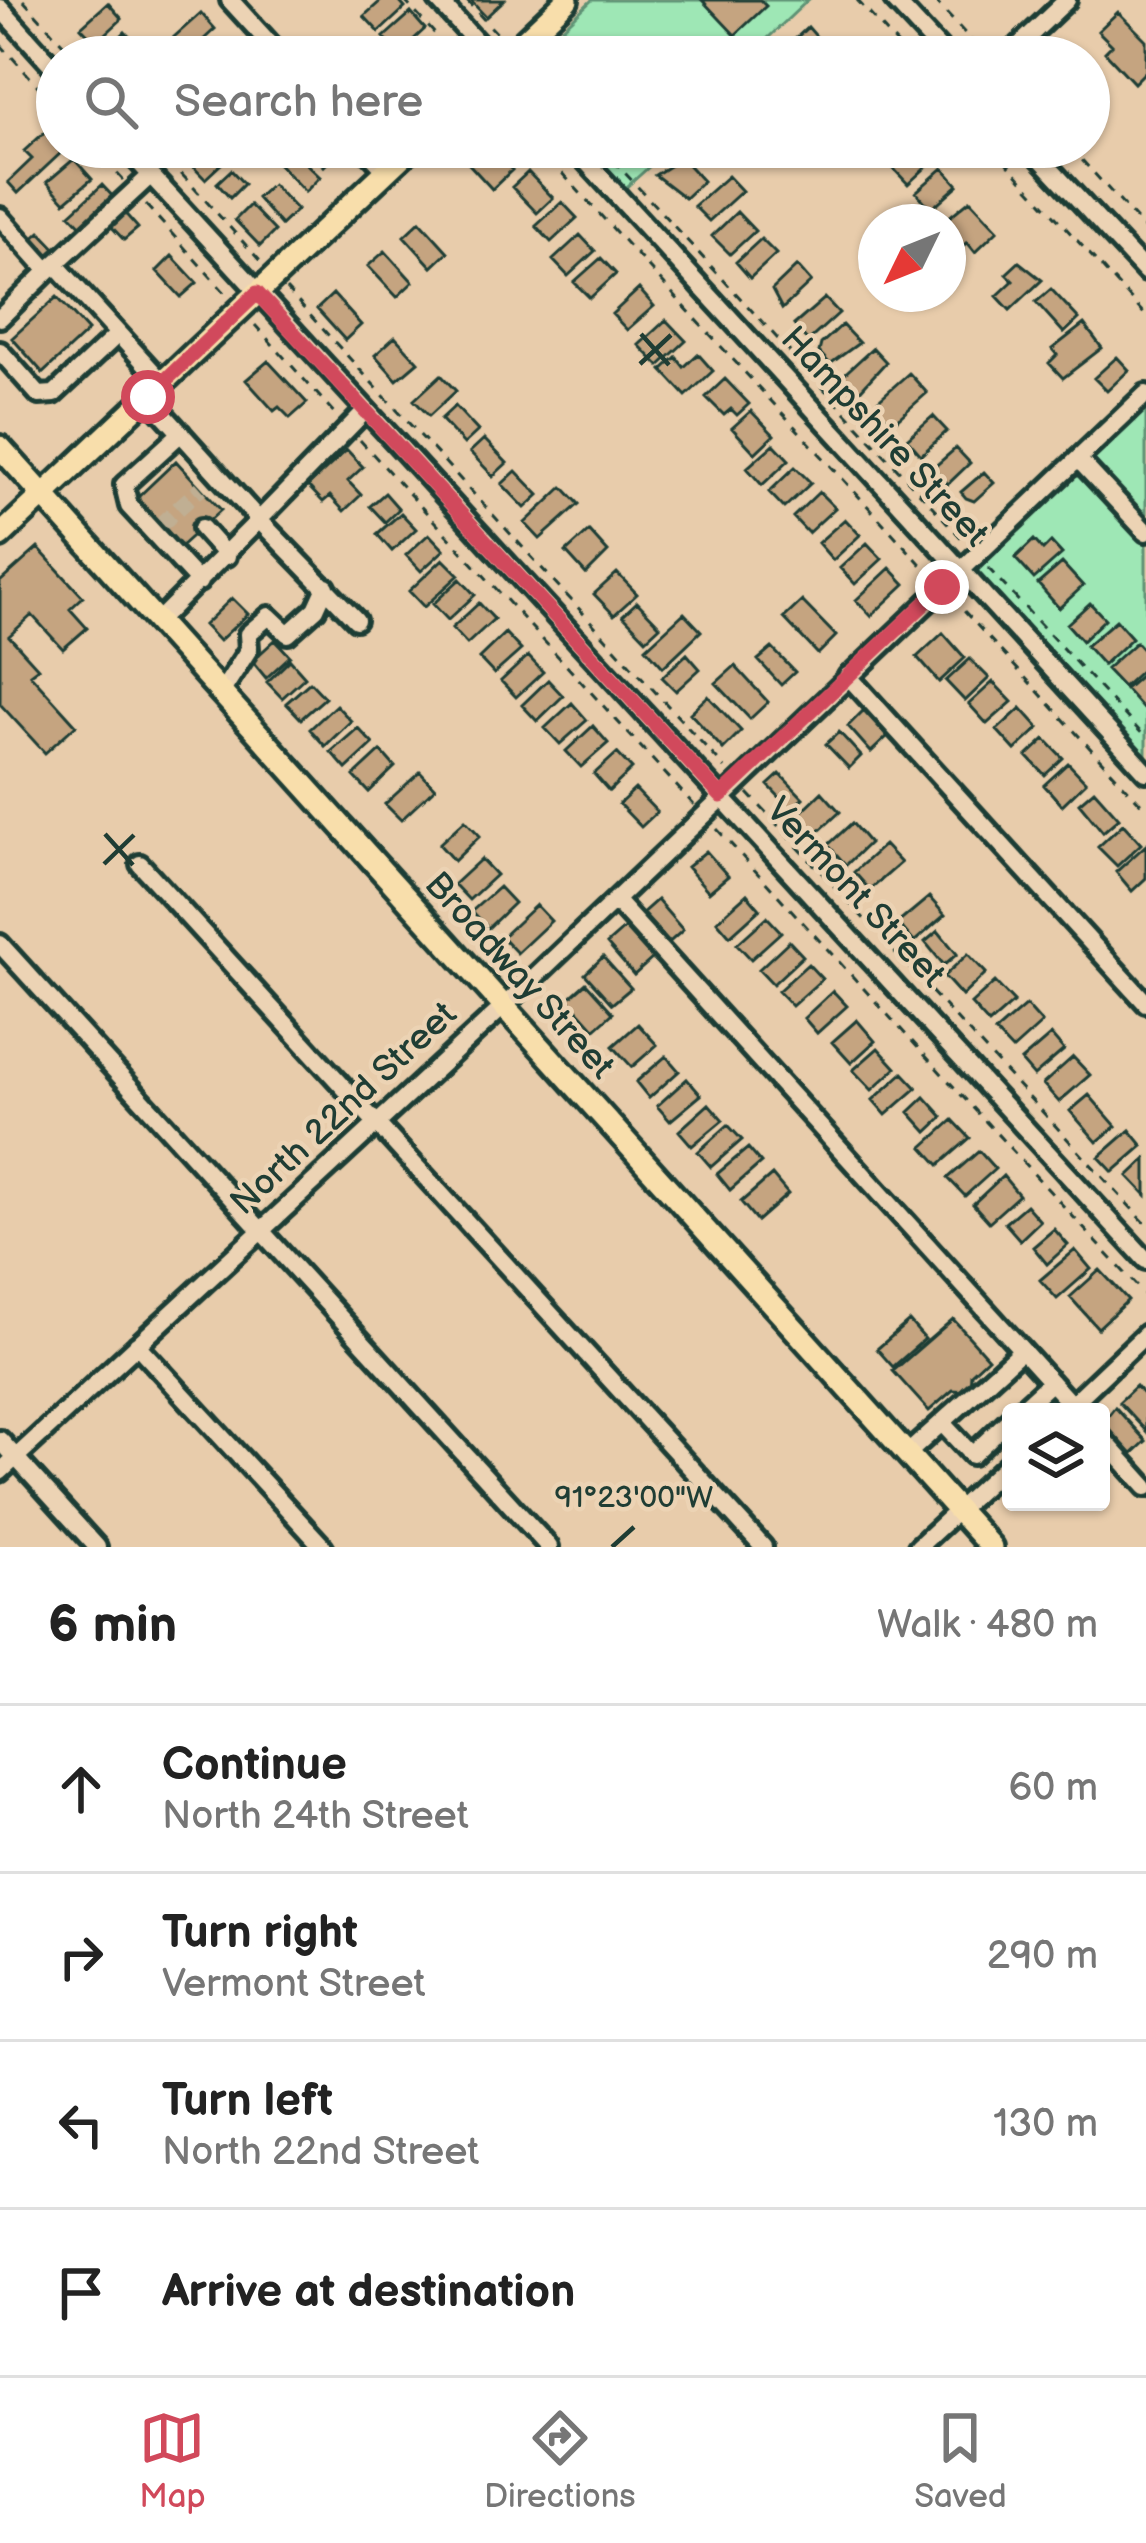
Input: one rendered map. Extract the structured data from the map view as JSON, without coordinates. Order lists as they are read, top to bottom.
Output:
{
  "streets": {
    "main road": ["Broadway Street"],
    "street": ["Hampshire Street", "Vermont Street", "North 22nd Street"]
  },
  "crossings": [
    ["Hampshire Street", "North 22nd Street"],
    ["Vermont Street", "North 22nd Street"],
    ["Broadway Street", "North 22nd Street"]
  ],
  "north": "bottom left",
  "page": {
    "search": "Search here",
    "heading": ["6 min", "Walk · 480 m"],
    "list": [
      ["Continue", "North 24th Street", "60 m"],
      ["Turn right", "Vermont Street", "290 m"],
      ["Turn left", "North 22nd Street", "130 m"],
      "Arrive at destination"
    ],
    "nav": ["Map", "Directions", "Saved"]
  },
  "coordinates": ["91°23'00\"W"]
}
